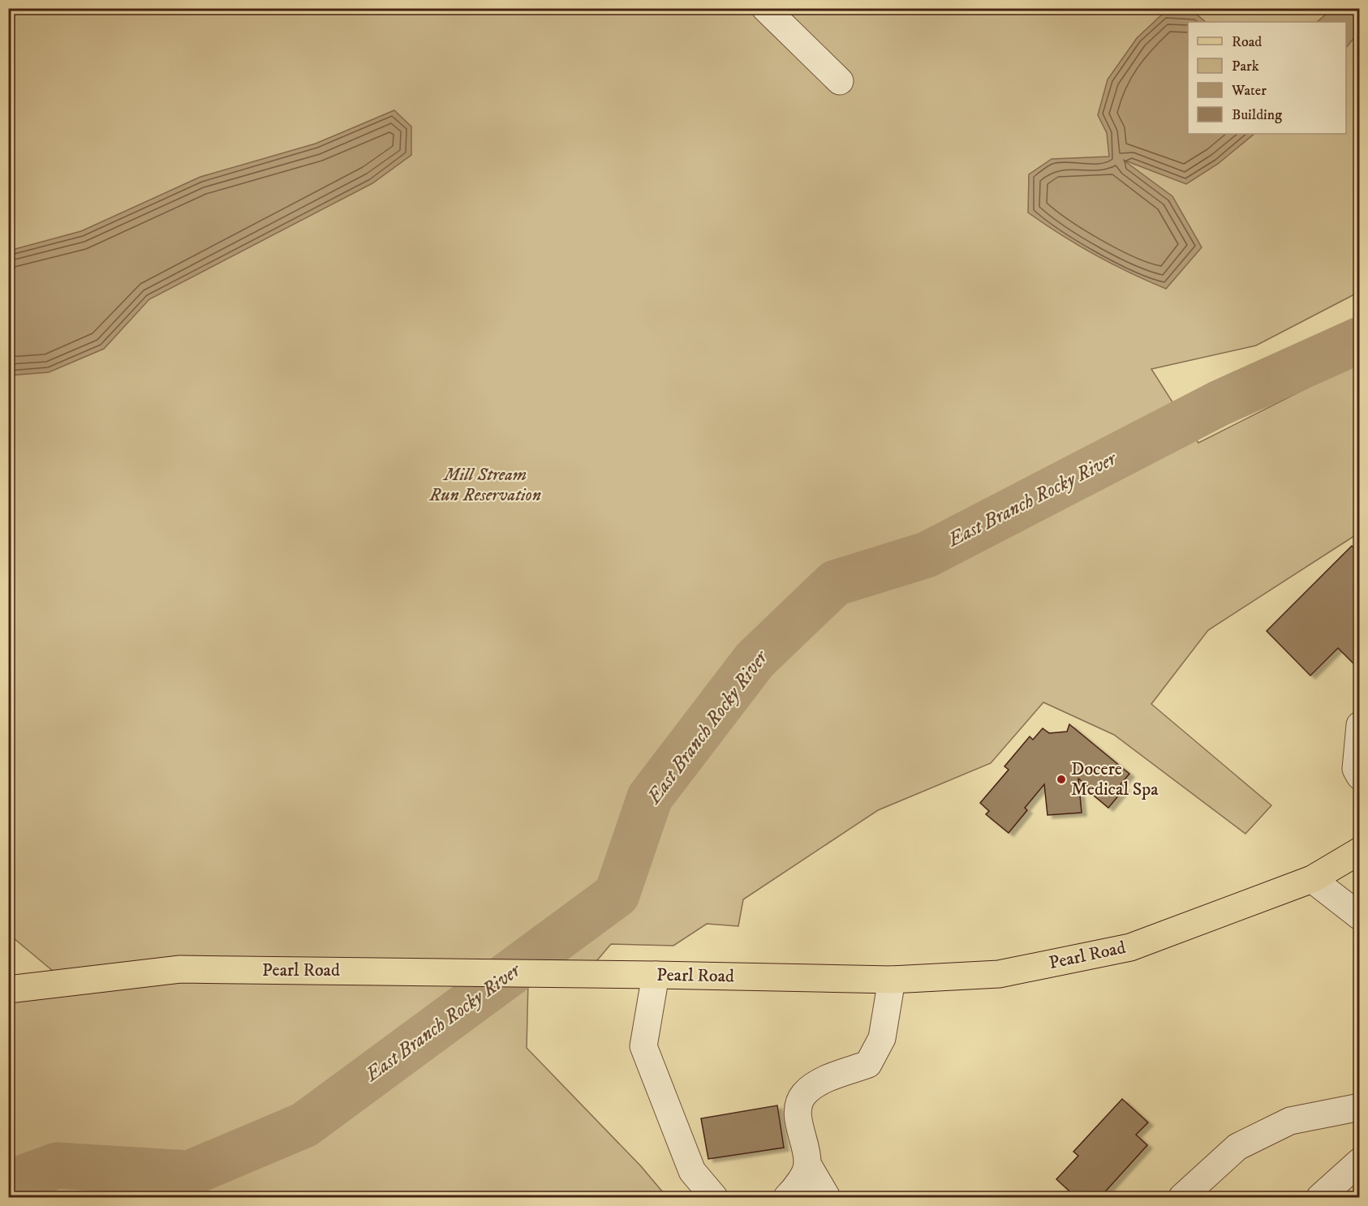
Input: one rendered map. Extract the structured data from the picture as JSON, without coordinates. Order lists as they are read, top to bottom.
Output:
{
  "streets": {
    "main road": ["Pearl Road"]
  },
  "water": ["East Branch Rocky River"],
  "parks": ["Mill Stream Run Reservation"],
  "places": ["Docere Medical Spa"],
  "legend": [
    "Road",
    "Park",
    "Water",
    "Building"
  ]
}
